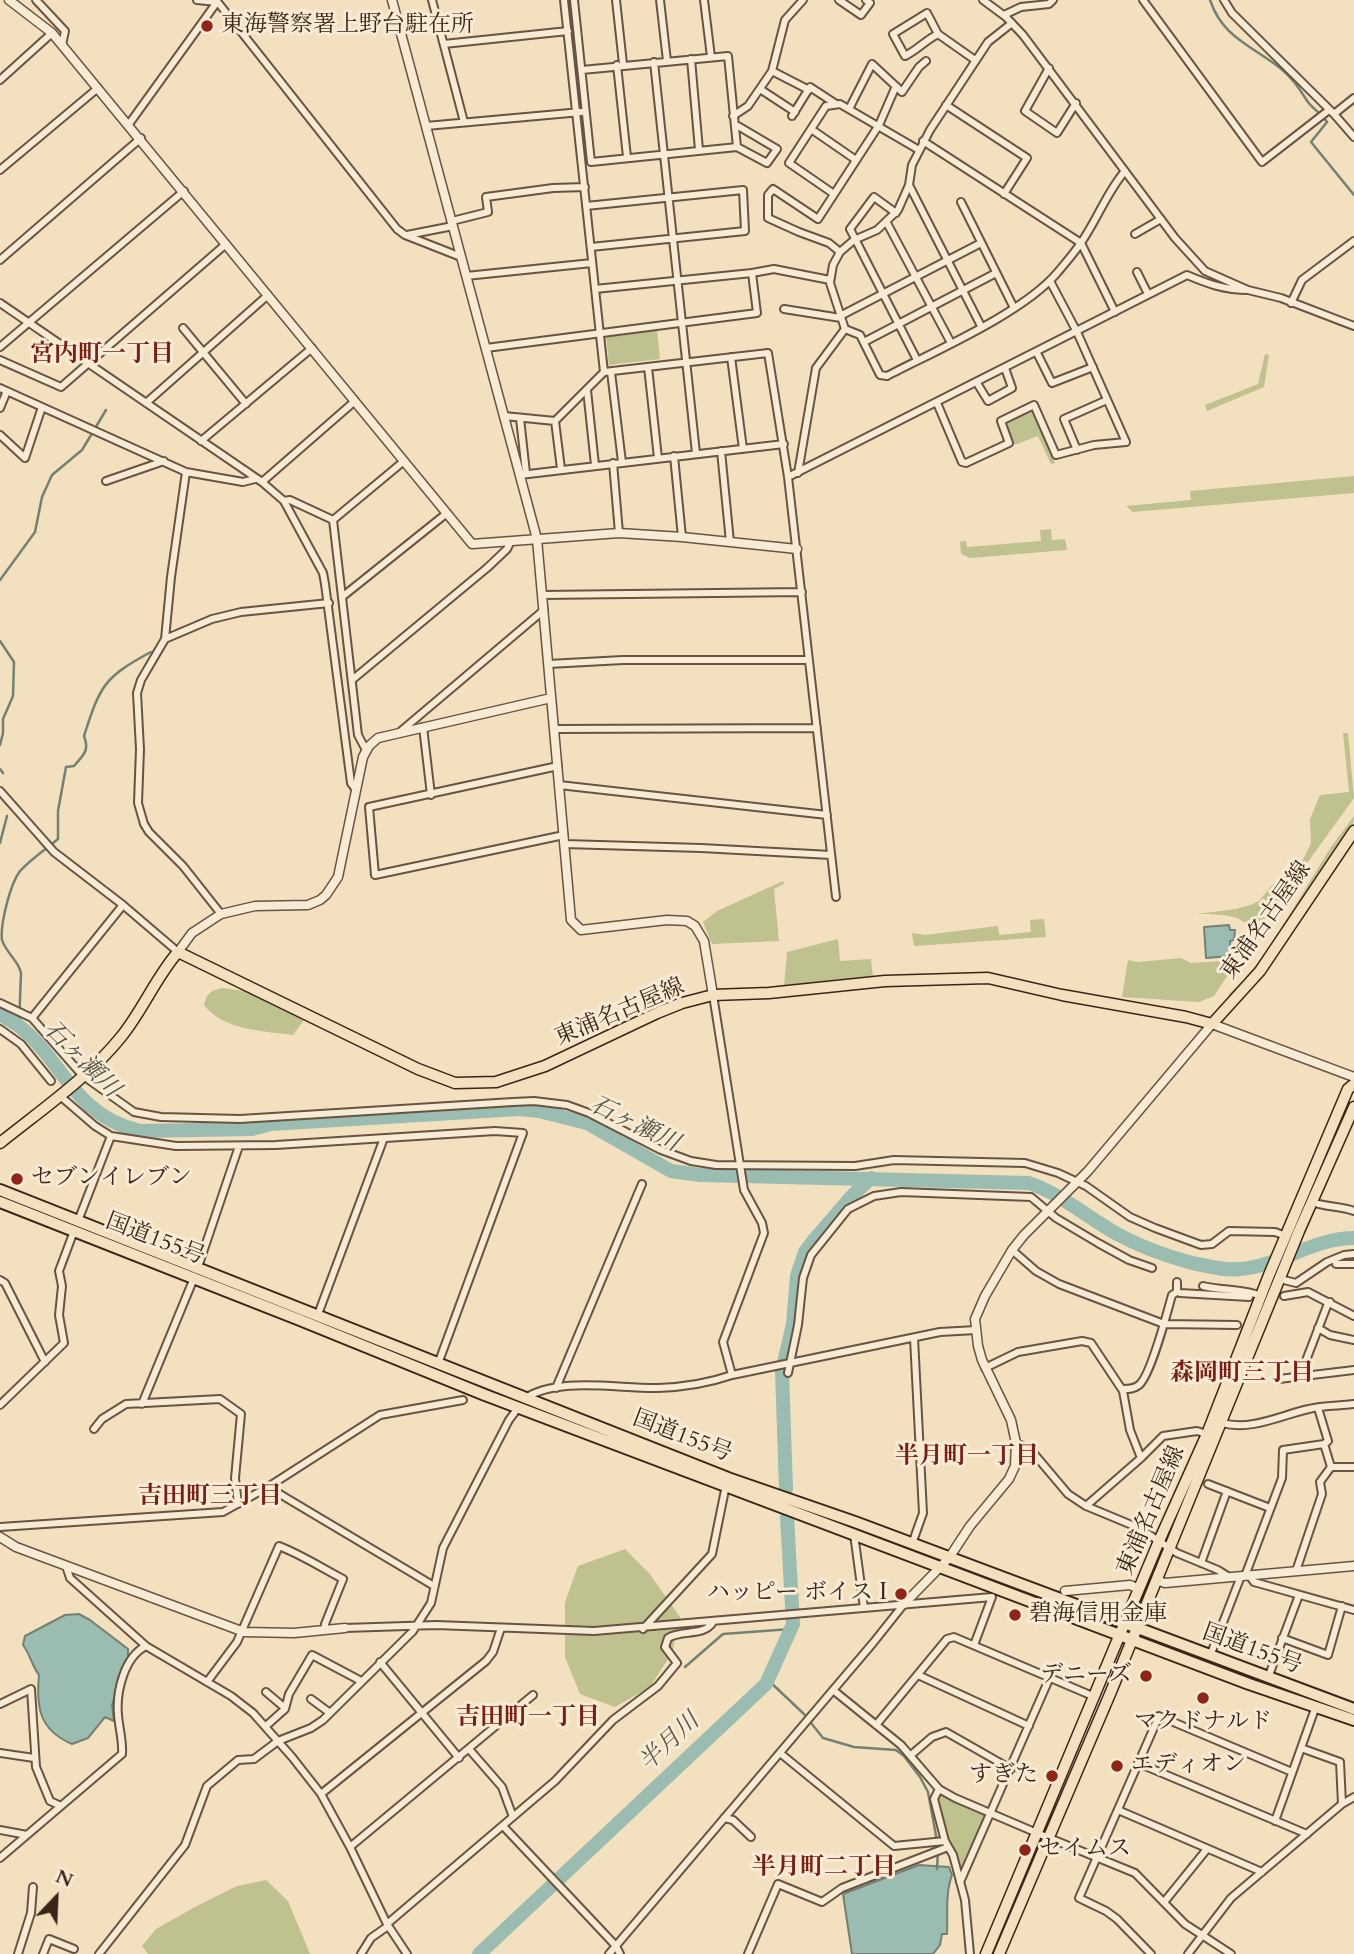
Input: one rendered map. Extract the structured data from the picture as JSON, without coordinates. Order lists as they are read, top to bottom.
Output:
{
  "streets": {
    "highway": ["国道155号"],
    "main road": ["東浦名古屋線"]
  },
  "crossings": [
    ["東浦名古屋線", "国道155号"]
  ],
  "districts": [
    "宮内町一丁目",
    "森岡町三丁目",
    "半月町一丁目",
    "吉田町三丁目",
    "吉田町一丁目",
    "半月町二丁目"
  ],
  "water": ["石ヶ瀬川", "半月川"],
  "places": [
    "東海警察署上野台駐在所",
    "セブンイレブン",
    "ハッピー ボイス I",
    "碧海信用金庫",
    "デニーズ",
    "マクドナルド",
    "エディオン",
    "すぎた",
    "セイムス"
  ],
  "north": "top right"
}
